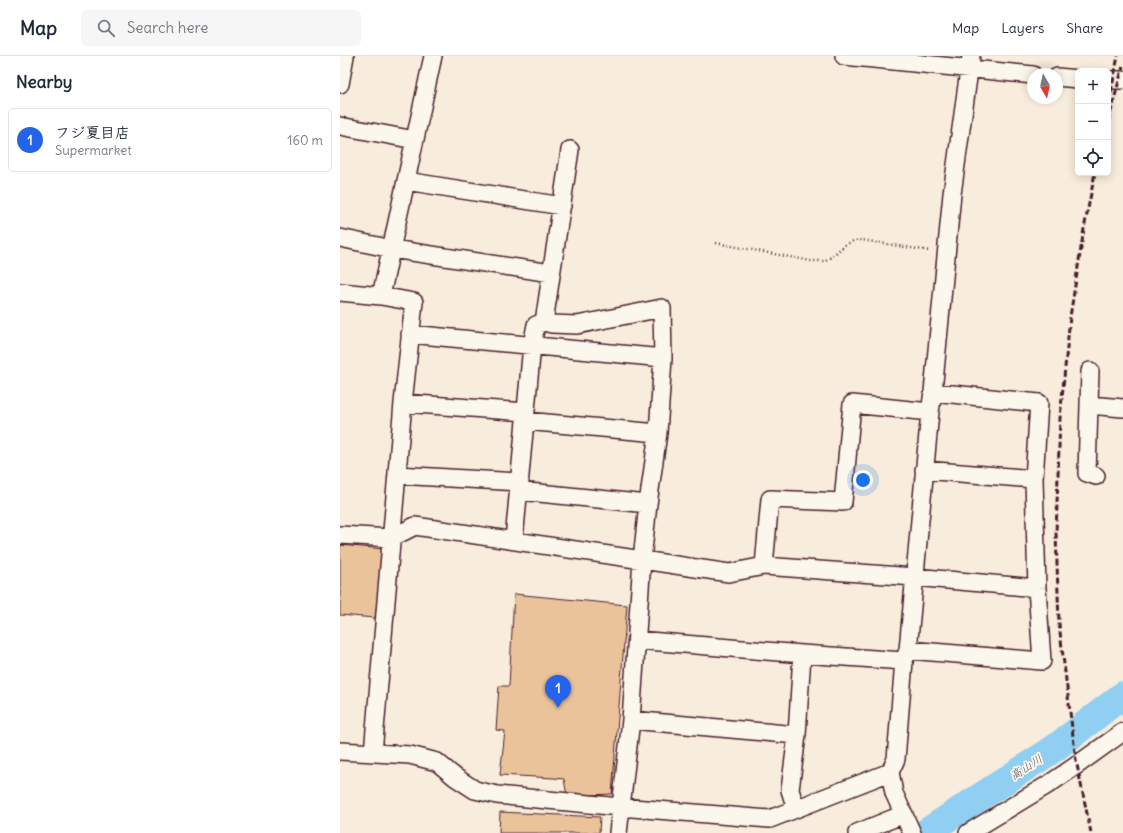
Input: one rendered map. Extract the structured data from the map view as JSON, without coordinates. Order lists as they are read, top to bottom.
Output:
{
  "water": ["高山川"],
  "north": "bottom",
  "page": {
    "header": "Map",
    "search": "Search here",
    "nav": ["Map", "Layers", "Share"],
    "heading": "Nearby",
    "map_buttons": ["+", "−"],
    "list": [
      {
        "mark": "1",
        "name": "フジ夏目店",
        "note": "Supermarket",
        "value": "160 m"
      }
    ],
    "pins": "1"
  }
}
